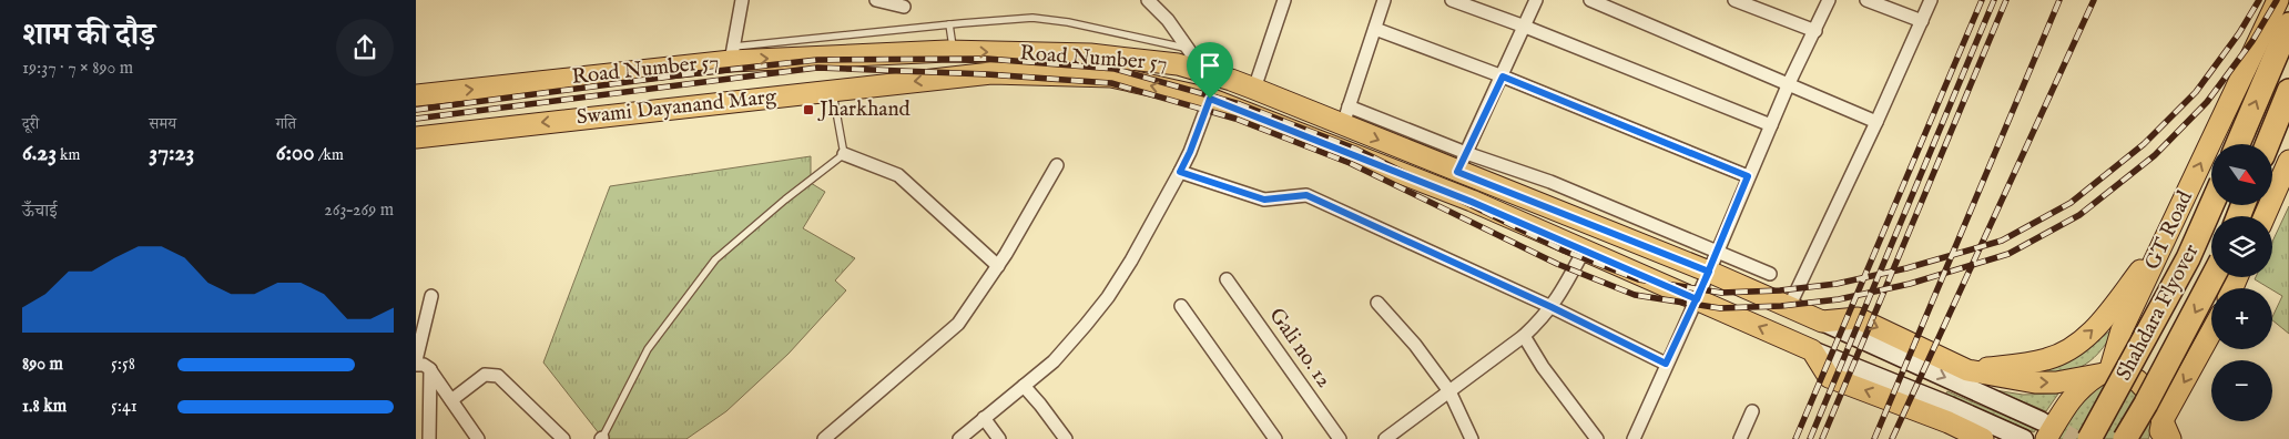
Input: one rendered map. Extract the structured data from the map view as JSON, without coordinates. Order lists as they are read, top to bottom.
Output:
{
  "streets": {
    "highway": ["Shahdara Flyover"],
    "main road": ["Road Number 57", "Swami Dayanand Marg", "GT Road"],
    "street": ["Gali no. 12"]
  },
  "one_way": ["Road Number 57", "Swami Dayanand Marg", "GT Road"],
  "places": {
    "transit": ["Jharkhand"]
  },
  "north": "bottom right",
  "page": {
    "heading": ["शाम की दौड़", "19:37 · 7 × 890 m"],
    "stats": [
      ["दूरी", "6.23 km"],
      ["समय", "37:23"],
      ["गति", "6:00 /km"]
    ],
    "map_buttons": ["+", "−"],
    "chart": ["ऊँचाई", "263–269 m"],
    "list": [
      {
        "name": "890 m",
        "note": "5:58"
      },
      {
        "name": "1.8 km",
        "note": "5:41"
      }
    ]
  }
}
